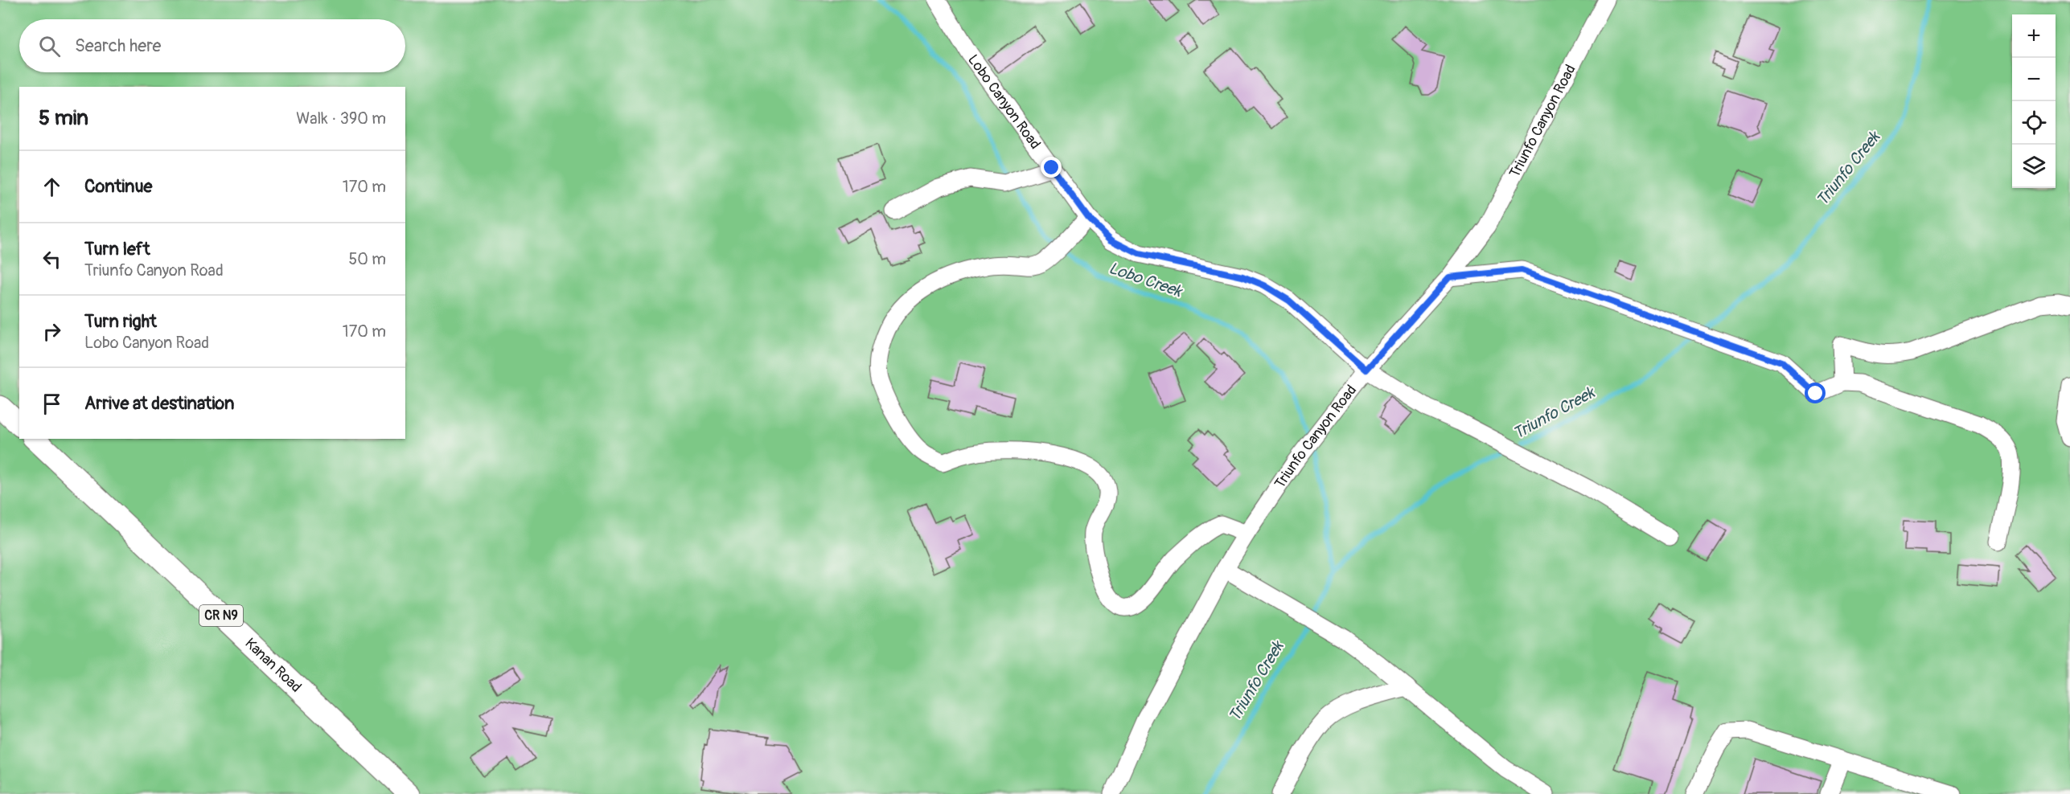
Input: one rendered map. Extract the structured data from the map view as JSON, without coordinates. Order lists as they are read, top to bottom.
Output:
{
  "streets": {
    "main road": ["CR N9", "Kanan Road"],
    "street": ["Lobo Canyon Road", "Triunfo Canyon Road"]
  },
  "crossings": [
    ["Lobo Canyon Road", "Triunfo Canyon Road"]
  ],
  "water": ["Triunfo Creek", "Lobo Creek"],
  "page": {
    "map_buttons": ["+", "−"],
    "search": "Search here",
    "heading": ["5 min", "Walk · 390 m"],
    "list": [
      ["Continue", "170 m"],
      ["Turn left", "Triunfo Canyon Road", "50 m"],
      ["Turn right", "Lobo Canyon Road", "170 m"],
      "Arrive at destination"
    ]
  }
}
